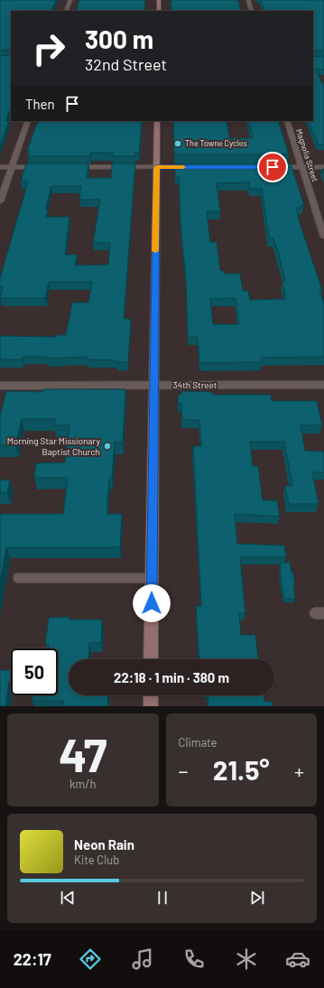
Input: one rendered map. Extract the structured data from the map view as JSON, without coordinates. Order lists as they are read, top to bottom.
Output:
{
  "streets": {
    "street": ["Magnolia Street", "34th Street"]
  },
  "places": ["The Towne Cycles", "Morning Star Missionary Baptist Church"],
  "page": {
    "turn": ["300 m", "32nd Street"],
    "then": "Then",
    "limit": "50",
    "trip": "22:18 · 1 min · 380 m",
    "tile": [
      ["47", "km/h"],
      "Climate"
    ],
    "heat": ["−", "21.5°", "+"],
    "song": ["Neon Rain", "Kite Club"],
    "tabs": "22:17"
  }
}
